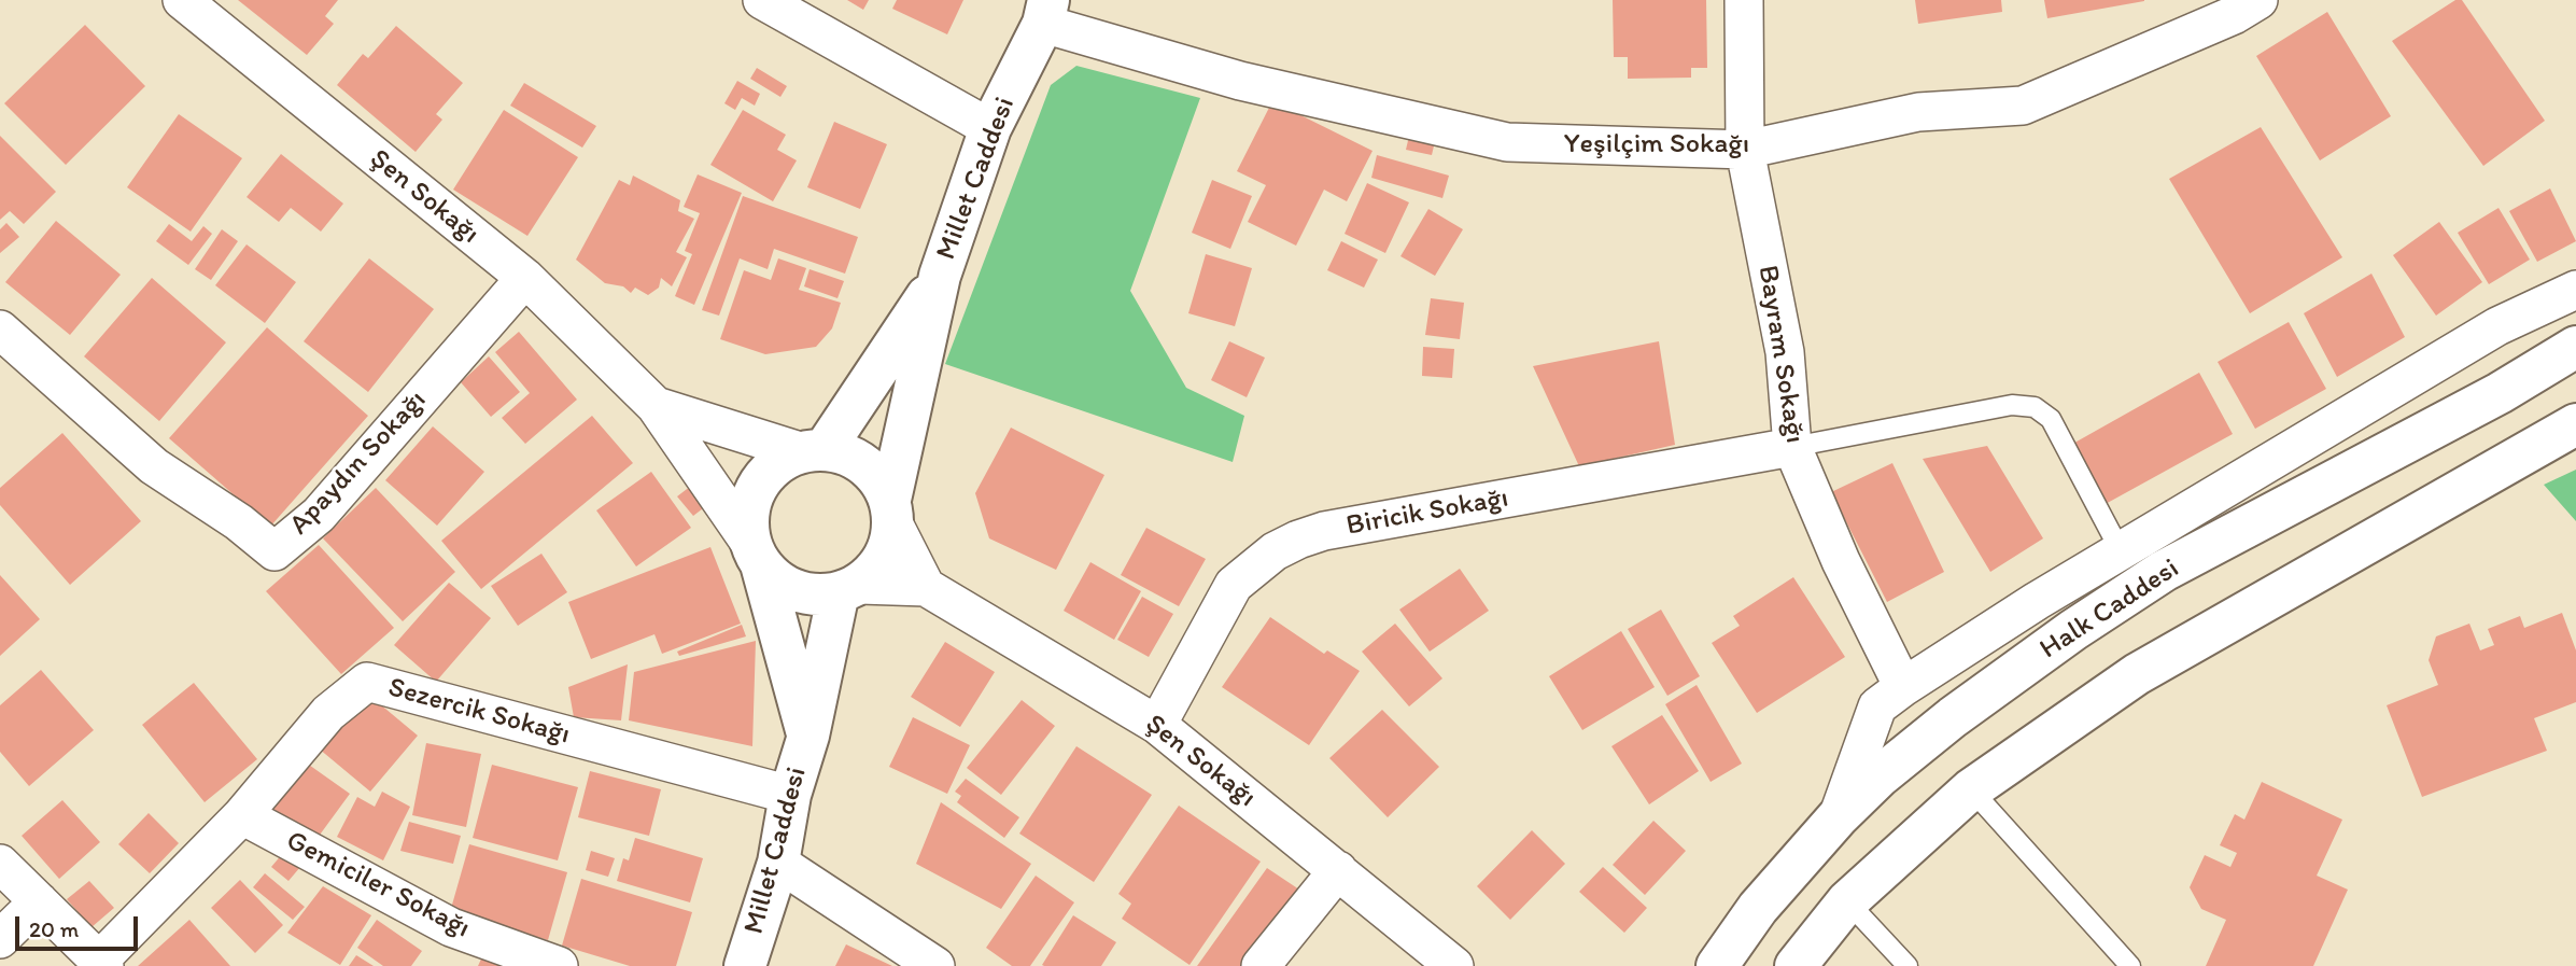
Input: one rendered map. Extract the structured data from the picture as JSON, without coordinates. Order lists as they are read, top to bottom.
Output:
{
  "streets": {
    "main road": ["Millet Caddesi", "Halk Caddesi"],
    "street": [
      "Yeşilçim Sokağı",
      "Şen Sokağı",
      "Bayram Sokağı",
      "Apaydın Sokağı",
      "Biricik Sokağı",
      "Sezercik Sokağı",
      "Gemiciler Sokağı"
    ]
  },
  "crossings": [
    ["Yeşilçim Sokağı", "Millet Caddesi"],
    ["Yeşilçim Sokağı", "Bayram Sokağı"],
    ["Millet Caddesi", "Şen Sokağı"],
    ["Millet Caddesi", "Sezercik Sokağı"],
    ["Şen Sokağı", "Apaydın Sokağı"],
    ["Şen Sokağı", "Biricik Sokağı"],
    ["Bayram Sokağı", "Biricik Sokağı"],
    ["Sezercik Sokağı", "Gemiciler Sokağı"]
  ],
  "scale_bar": "20 m"
}
